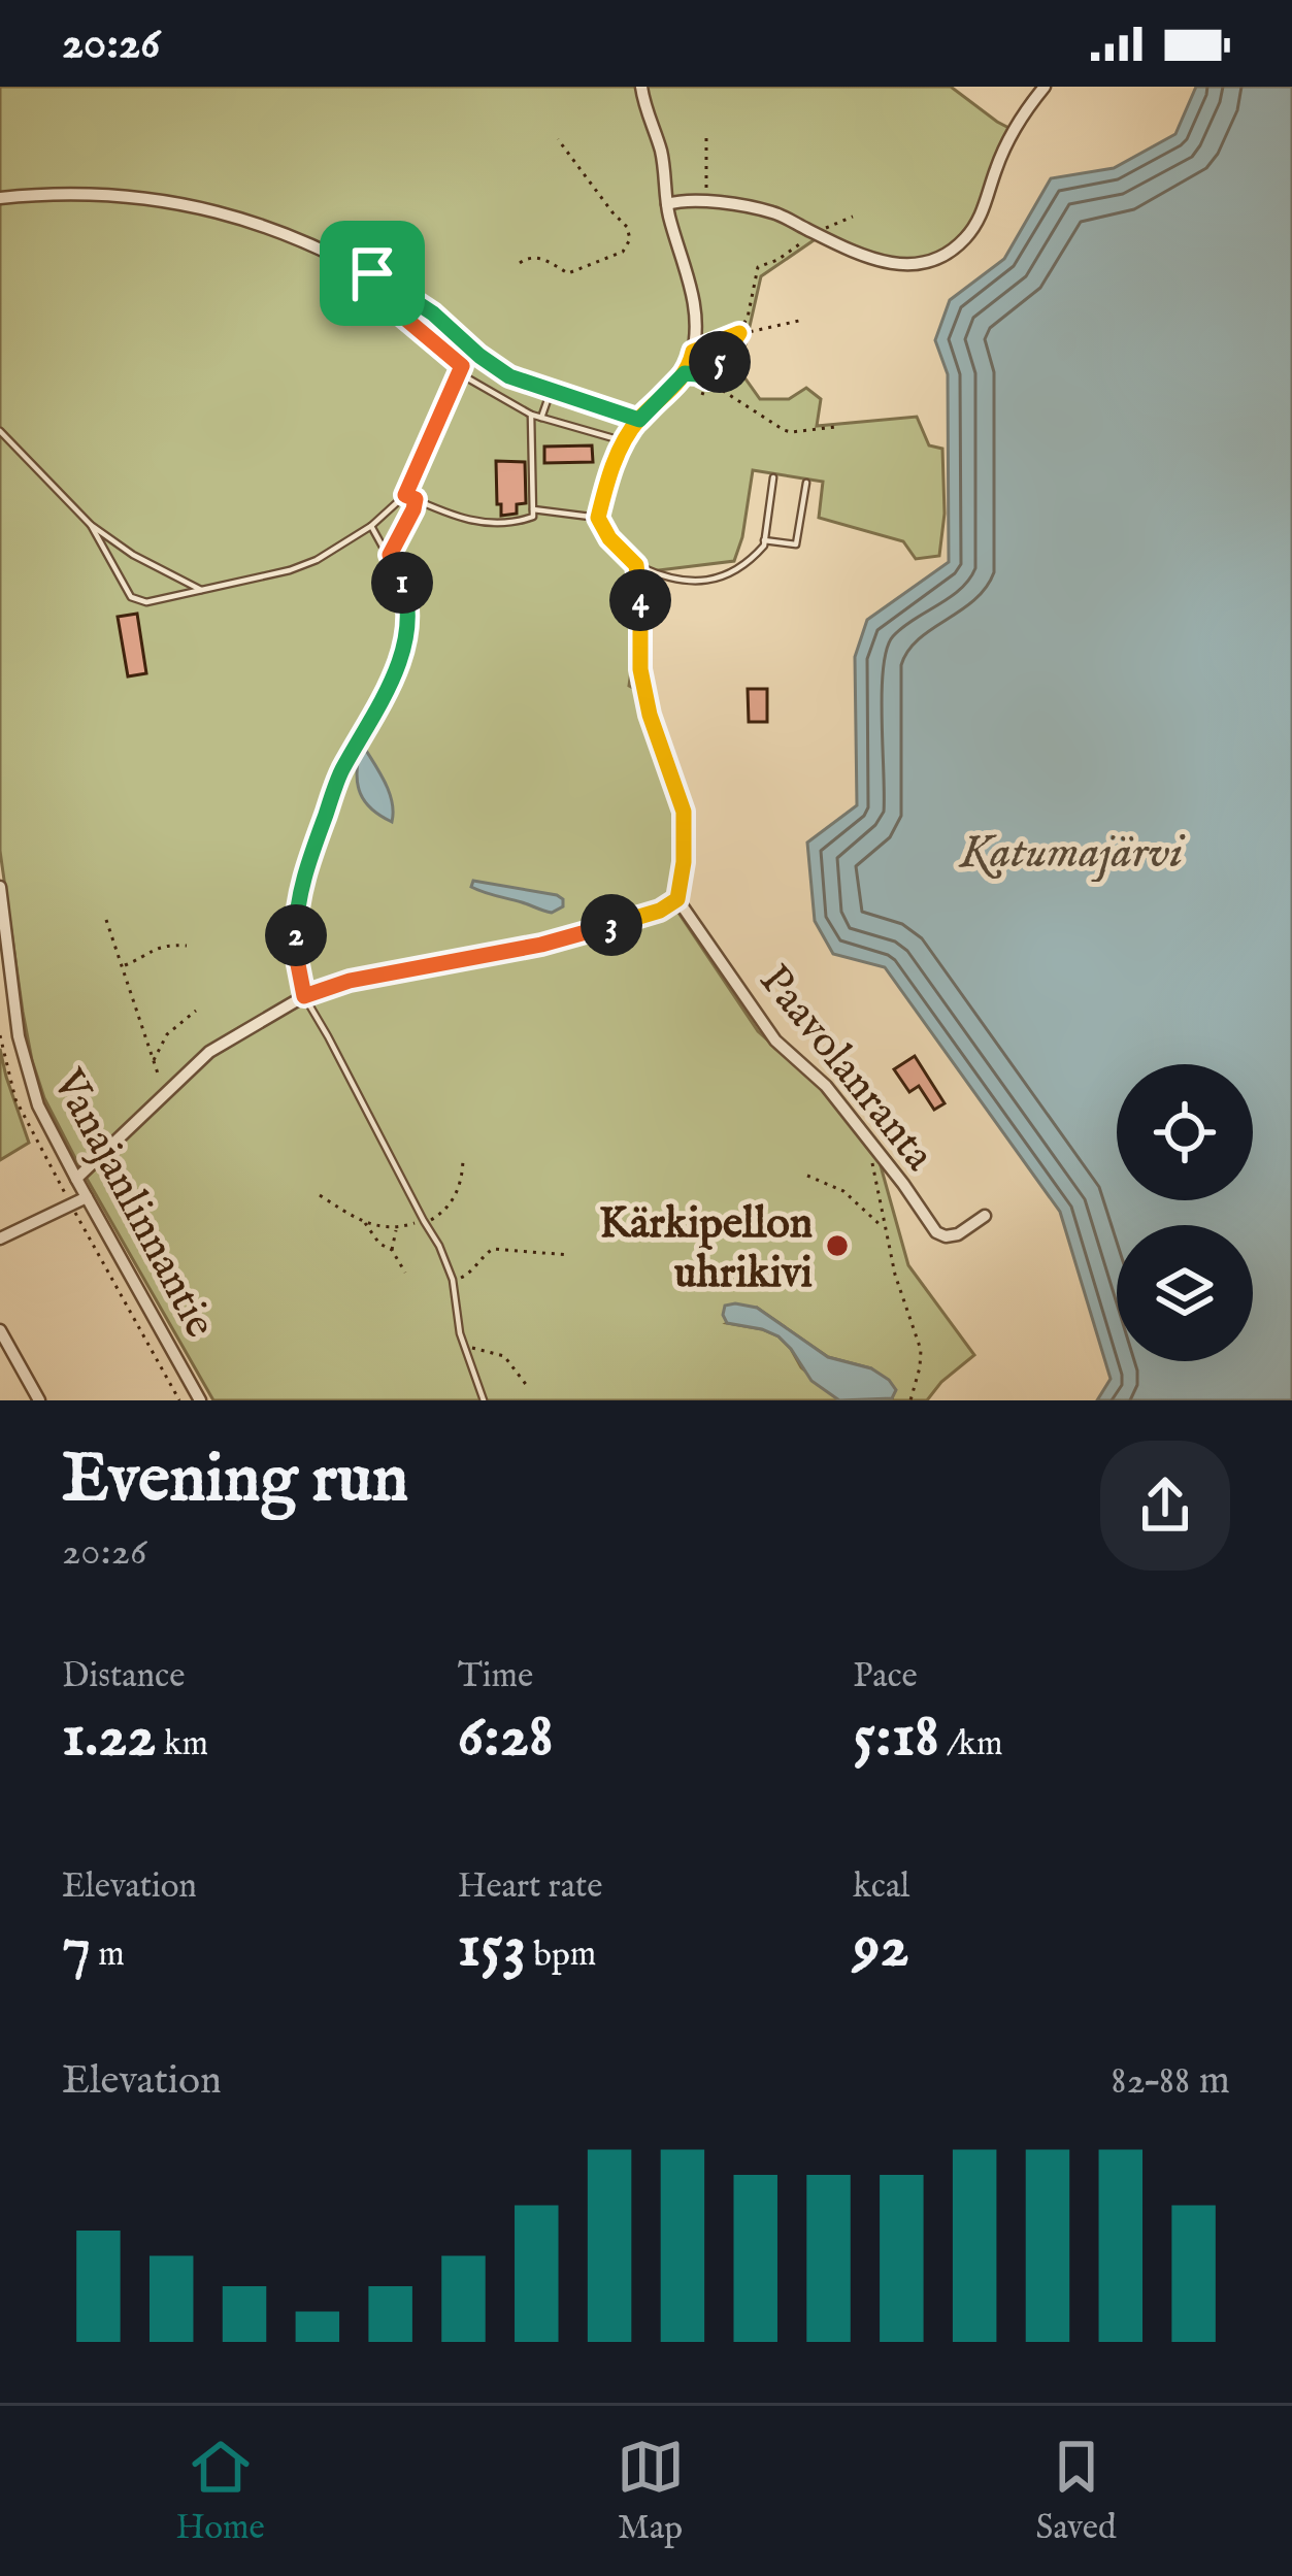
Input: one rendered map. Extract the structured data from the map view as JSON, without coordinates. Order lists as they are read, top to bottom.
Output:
{
  "streets": {
    "street": ["Paavolanranta", "Vanajanlinnantie"]
  },
  "water": ["Katumajärvi"],
  "places": ["Kärkipellon uhrikivi"],
  "page": {
    "status": "20:26",
    "pins": [
      "5",
      "1",
      "4",
      "3",
      "2"
    ],
    "heading": ["Evening run", "20:26"],
    "stats": [
      ["Distance", "1.22 km"],
      ["Time", "6:28"],
      ["Pace", "5:18 /km"],
      ["Elevation", "7 m"],
      ["Heart rate", "153 bpm"],
      ["kcal", "92"]
    ],
    "chart": ["Elevation", "82–88 m"],
    "tabs": ["Home", "Map", "Saved"]
  }
}
